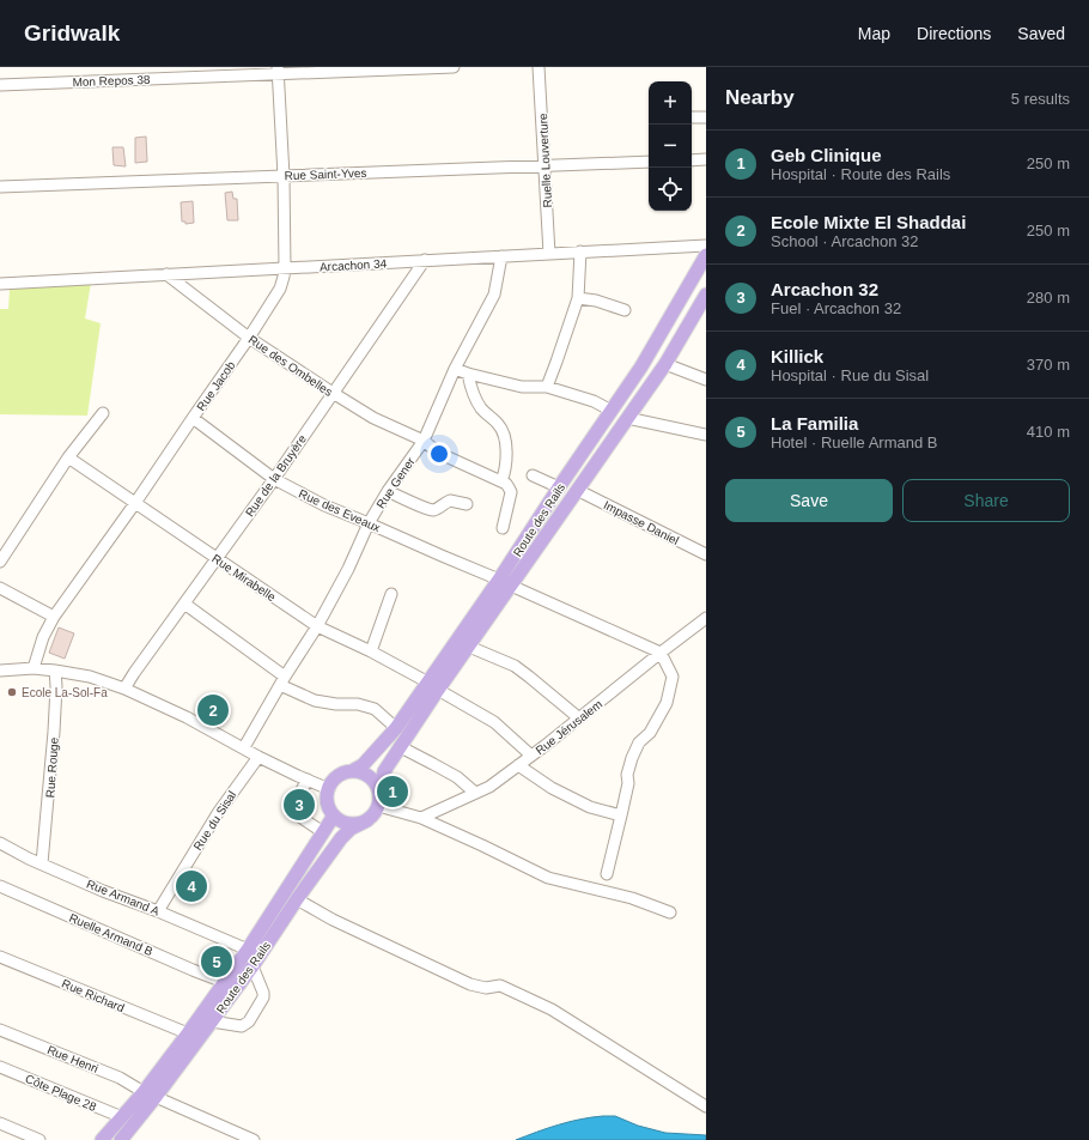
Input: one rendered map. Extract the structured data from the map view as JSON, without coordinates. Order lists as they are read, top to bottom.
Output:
{
  "streets": {
    "main road": ["Route des Rails"],
    "street": [
      "Mon Repos 38",
      "Ruelle Louverture",
      "Rue Saint-Yves",
      "Arcachon 34",
      "Rue des Ombelles",
      "Rue Jacob",
      "Rue de la Bruyère",
      "Rue Gener",
      "Rue des Eveaux",
      "Impasse Daniel",
      "Rue Mirabelle",
      "Rue Jérusalem",
      "Rue Rouge",
      "Rue du Sisal",
      "Rue Armand A",
      "Ruelle Armand B",
      "Rue Richard",
      "Rue Henri",
      "Côte Plage 28"
    ]
  },
  "crossings": [
    ["Mon Repos 38", "Rue Jacob"],
    ["Ruelle Louverture", "Rue Saint-Yves"],
    ["Ruelle Louverture", "Arcachon 34"],
    ["Rue Saint-Yves", "Rue Jacob"],
    ["Arcachon 34", "Rue des Ombelles"],
    ["Arcachon 34", "Rue Jacob"],
    ["Arcachon 34", "Rue de la Bruyère"],
    ["Arcachon 34", "Rue Gener"],
    ["Rue des Ombelles", "Rue Jacob"],
    ["Rue des Ombelles", "Rue de la Bruyère"],
    ["Rue des Ombelles", "Rue Gener"],
    ["Rue Jacob", "Rue des Eveaux"],
    ["Rue Jacob", "Rue Mirabelle"],
    ["Rue de la Bruyère", "Rue des Eveaux"],
    ["Rue de la Bruyère", "Rue Mirabelle"],
    ["Rue Gener", "Rue des Eveaux"],
    ["Rue Gener", "Rue Mirabelle"],
    ["Rue des Eveaux", "Route des Rails"],
    ["Rue des Eveaux", "Rue Jérusalem"],
    ["Route des Rails", "Impasse Daniel"],
    ["Route des Rails", "Rue Mirabelle"],
    ["Route des Rails", "Rue Armand A"],
    ["Route des Rails", "Ruelle Armand B"],
    ["Route des Rails", "Rue Richard"],
    ["Route des Rails", "Rue Henri"],
    ["Route des Rails", "Côte Plage 28"],
    ["Rue Mirabelle", "Rue Jérusalem"],
    ["Rue Rouge", "Rue Armand A"],
    ["Rue du Sisal", "Rue Armand A"]
  ],
  "places": ["Ecole La-Sol-Fa"],
  "page": {
    "header": "Gridwalk",
    "nav": ["Map", "Directions", "Saved"],
    "heading": ["Nearby", "5 results"],
    "map_buttons": ["+", "−"],
    "list": [
      {
        "mark": "1",
        "name": "Geb Clinique",
        "note": "Hospital · Route des Rails",
        "value": "250 m"
      },
      {
        "mark": "2",
        "name": "Ecole Mixte El Shaddai",
        "note": "School · Arcachon 32",
        "value": "250 m"
      },
      {
        "mark": "3",
        "name": "Arcachon 32",
        "note": "Fuel · Arcachon 32",
        "value": "280 m"
      },
      {
        "mark": "4",
        "name": "Killick",
        "note": "Hospital · Rue du Sisal",
        "value": "370 m"
      },
      {
        "mark": "5",
        "name": "La Familia",
        "note": "Hotel · Ruelle Armand B",
        "value": "410 m"
      }
    ],
    "buttons": ["Save", "Share"],
    "pins": [
      "2",
      "1",
      "3",
      "4",
      "5"
    ]
  }
}
